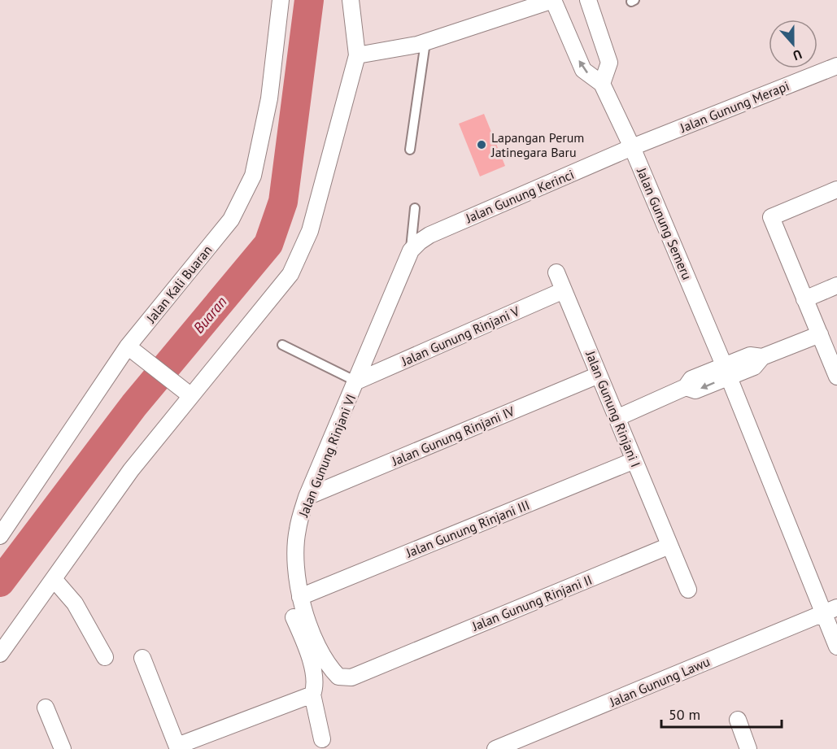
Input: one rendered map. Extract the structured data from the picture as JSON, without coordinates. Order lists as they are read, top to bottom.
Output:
{
  "streets": {
    "street": [
      "Jalan Gunung Merapi",
      "Jalan Gunung Kerinci",
      "Jalan Gunung Semeru",
      "Jalan Kali Buaran",
      "Jalan Gunung Rinjani V",
      "Jalan Gunung Rinjani I",
      "Jalan Gunung Rinjani IV",
      "Jalan Gunung Rinjani VI",
      "Jalan Gunung Rinjani III",
      "Jalan Gunung Rinjani II",
      "Jalan Gunung Lawu"
    ]
  },
  "crossings": [
    ["Jalan Gunung Merapi", "Jalan Gunung Kerinci"],
    ["Jalan Gunung Merapi", "Jalan Gunung Semeru"],
    ["Jalan Gunung Kerinci", "Jalan Gunung Semeru"],
    ["Jalan Gunung Kerinci", "Jalan Gunung Rinjani VI"],
    ["Jalan Gunung Semeru", "Jalan Gunung Lawu"],
    ["Jalan Gunung Rinjani V", "Jalan Gunung Rinjani I"],
    ["Jalan Gunung Rinjani V", "Jalan Gunung Rinjani VI"],
    ["Jalan Gunung Rinjani I", "Jalan Gunung Rinjani IV"],
    ["Jalan Gunung Rinjani I", "Jalan Gunung Rinjani III"],
    ["Jalan Gunung Rinjani I", "Jalan Gunung Rinjani II"],
    ["Jalan Gunung Rinjani IV", "Jalan Gunung Rinjani VI"],
    ["Jalan Gunung Rinjani VI", "Jalan Gunung Rinjani III"],
    ["Jalan Gunung Rinjani VI", "Jalan Gunung Rinjani II"]
  ],
  "water": ["Buaran"],
  "places": ["Lapangan Perum Jatinegara Baru"],
  "scale_bar": "50 m",
  "north": "bottom"
}
